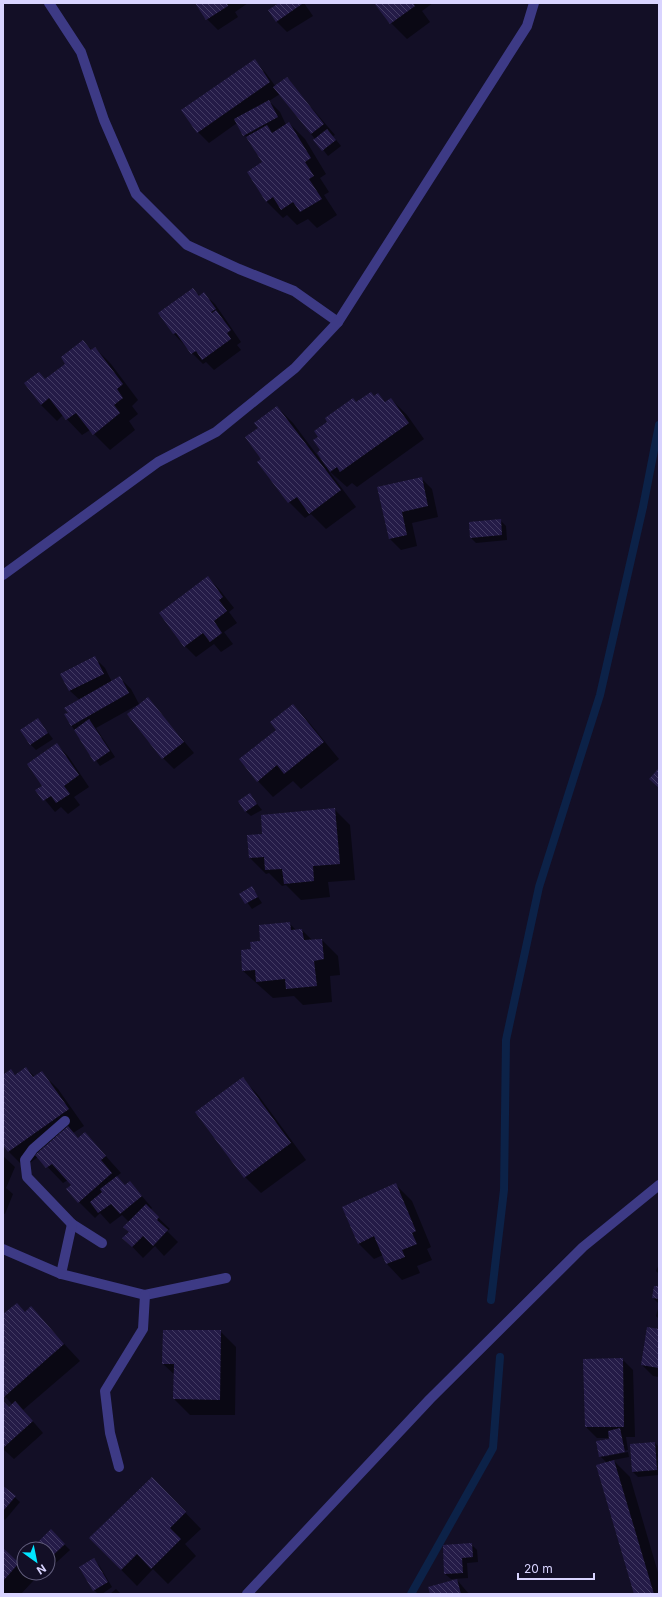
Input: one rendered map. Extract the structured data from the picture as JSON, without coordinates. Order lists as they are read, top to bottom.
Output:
{
  "scale_bar": "20 m",
  "north": "bottom right"
}
